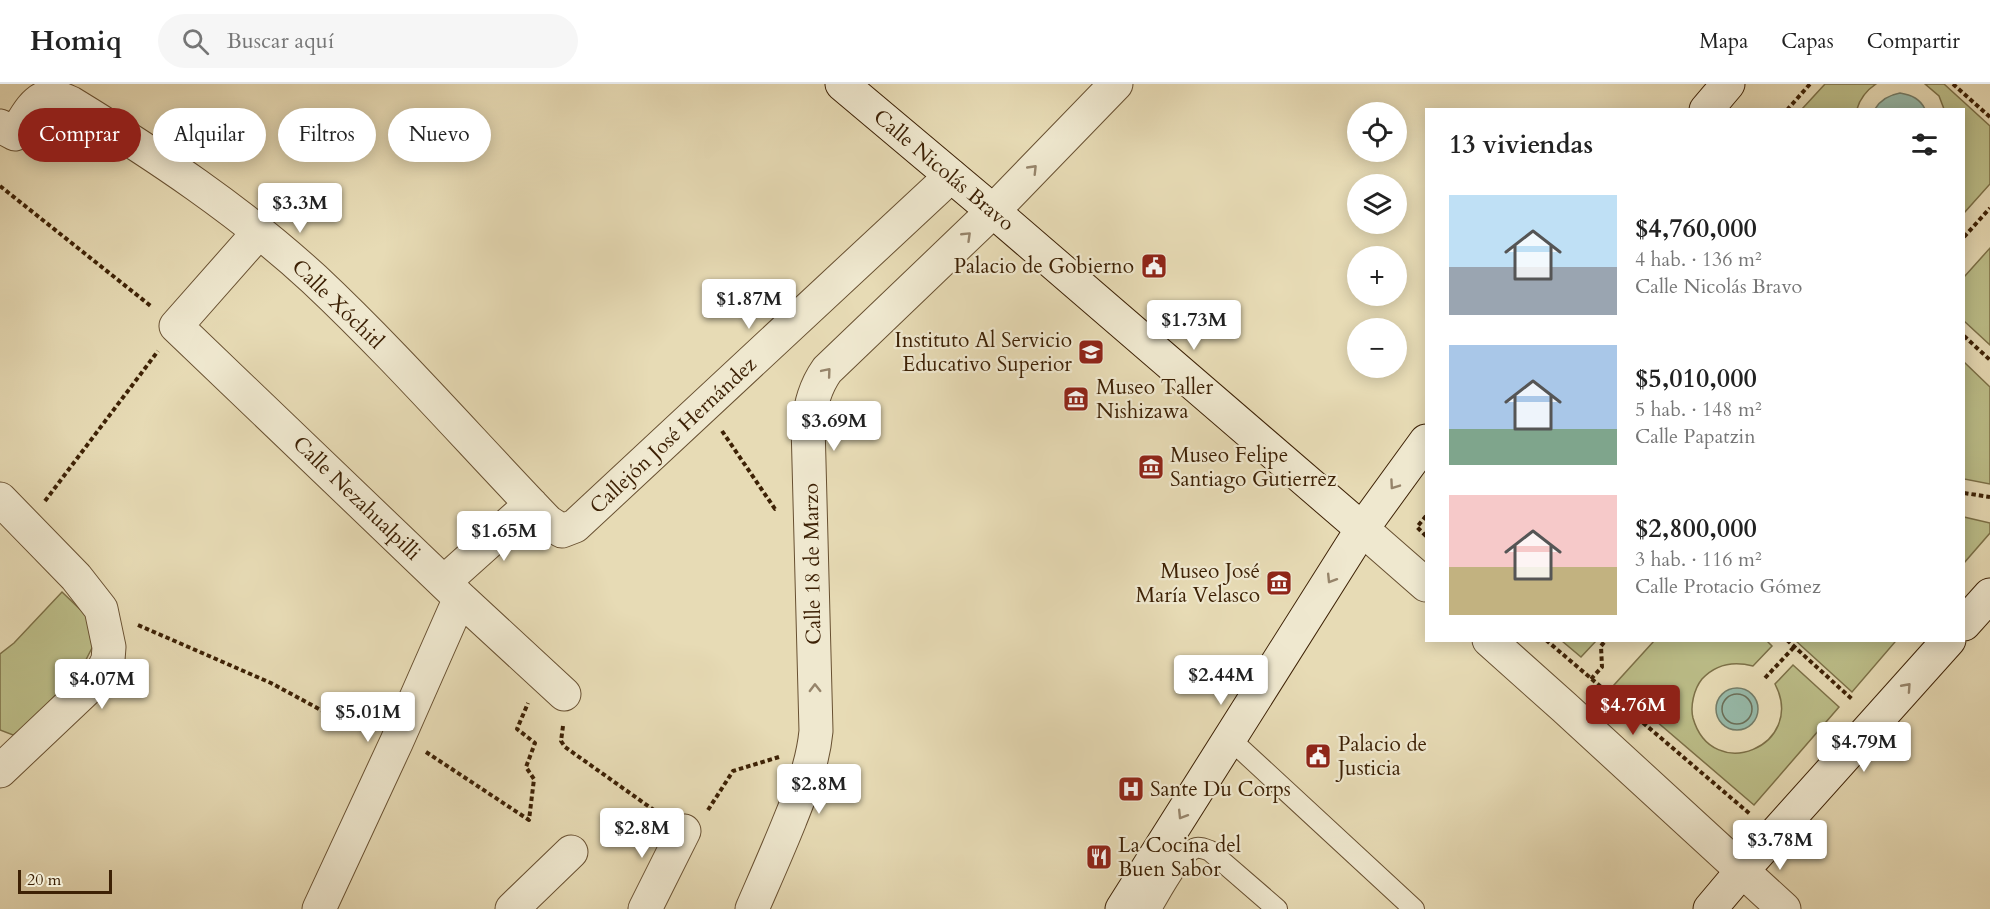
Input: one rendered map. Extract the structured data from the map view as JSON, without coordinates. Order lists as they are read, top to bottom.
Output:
{
  "streets": {
    "street": [
      "Calle Nicolás Bravo",
      "Calle Xóchitl",
      "Callejón José Hernández",
      "Calle Nezahualpilli",
      "Calle 18 de Marzo"
    ]
  },
  "crossings": [
    ["Calle Nicolás Bravo", "Callejón José Hernández"],
    ["Calle Nicolás Bravo", "Calle 18 de Marzo"],
    ["Calle Xóchitl", "Callejón José Hernández"]
  ],
  "one_way": ["Calle 18 de Marzo"],
  "places": {
    "public building": ["Palacio de Gobierno", "Palacio de Justicia"],
    "school or university": ["Instituto Al Servicio Educativo Superior"],
    "museum": ["Museo Taller Nishizawa", "Museo Felipe Santiago Gutierrez", "Museo José María Velasco"],
    "hospital": ["Sante Du Corps"],
    "restaurant": ["La Cocina del Buen Sabor"]
  },
  "scale_bar": "20 m",
  "page": {
    "header": "Homiq",
    "search": "Buscar aquí",
    "nav": ["Mapa", "Capas", "Compartir"],
    "map_buttons": ["+", "−"],
    "chip": [
      "Comprar",
      "Alquilar",
      "Filtros",
      "Nuevo"
    ],
    "heading": "13 viviendas",
    "list": [
      {
        "name": "$4,760,000",
        "note": "4 hab. · 136 m² · Calle Nicolás Bravo"
      },
      {
        "name": "$5,010,000",
        "note": "5 hab. · 148 m² · Calle Papatzin"
      },
      {
        "name": "$2,800,000",
        "note": "3 hab. · 116 m² · Calle Protacio Gómez"
      }
    ],
    "price": [
      "$3.3M",
      "$1.87M",
      "$1.73M",
      "$3.69M",
      "$1.65M",
      "$2.44M",
      "$4.07M",
      "$4.76M",
      "$5.01M",
      "$4.79M",
      "$2.8M",
      "$2.8M",
      "$3.78M"
    ],
    "scale": "20 m"
  }
}
